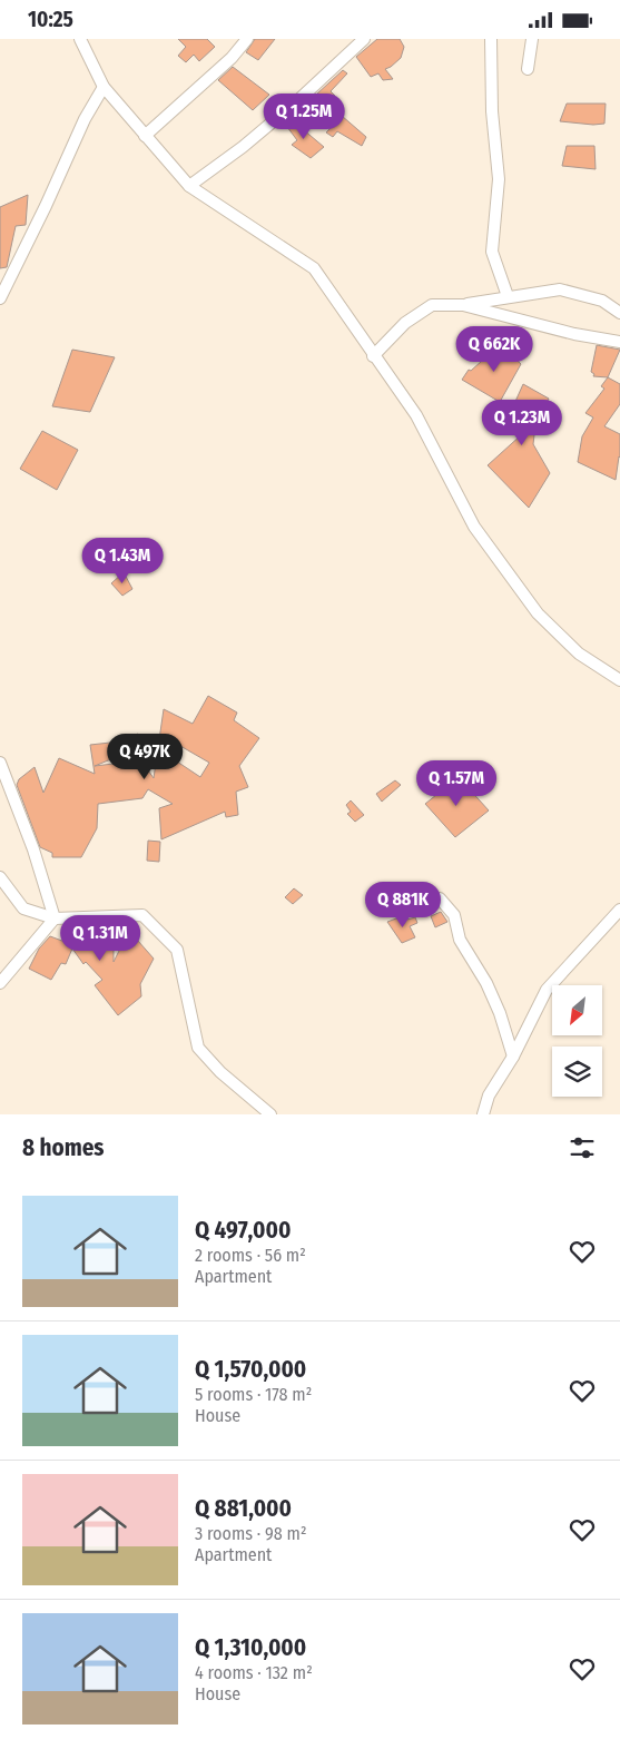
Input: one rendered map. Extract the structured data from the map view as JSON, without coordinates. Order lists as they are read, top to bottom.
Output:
{
  "north": "bottom left",
  "page": {
    "status": "10:25",
    "price": [
      "Q 1.25M",
      "Q 662K",
      "Q 1.23M",
      "Q 1.43M",
      "Q 497K",
      "Q 1.57M",
      "Q 881K",
      "Q 1.31M"
    ],
    "heading": "8 homes",
    "list": [
      {
        "name": "Q 497,000",
        "note": "2 rooms · 56 m² · Apartment"
      },
      {
        "name": "Q 1,570,000",
        "note": "5 rooms · 178 m² · House"
      },
      {
        "name": "Q 881,000",
        "note": "3 rooms · 98 m² · Apartment"
      },
      {
        "name": "Q 1,310,000",
        "note": "4 rooms · 132 m² · House"
      }
    ]
  }
}
